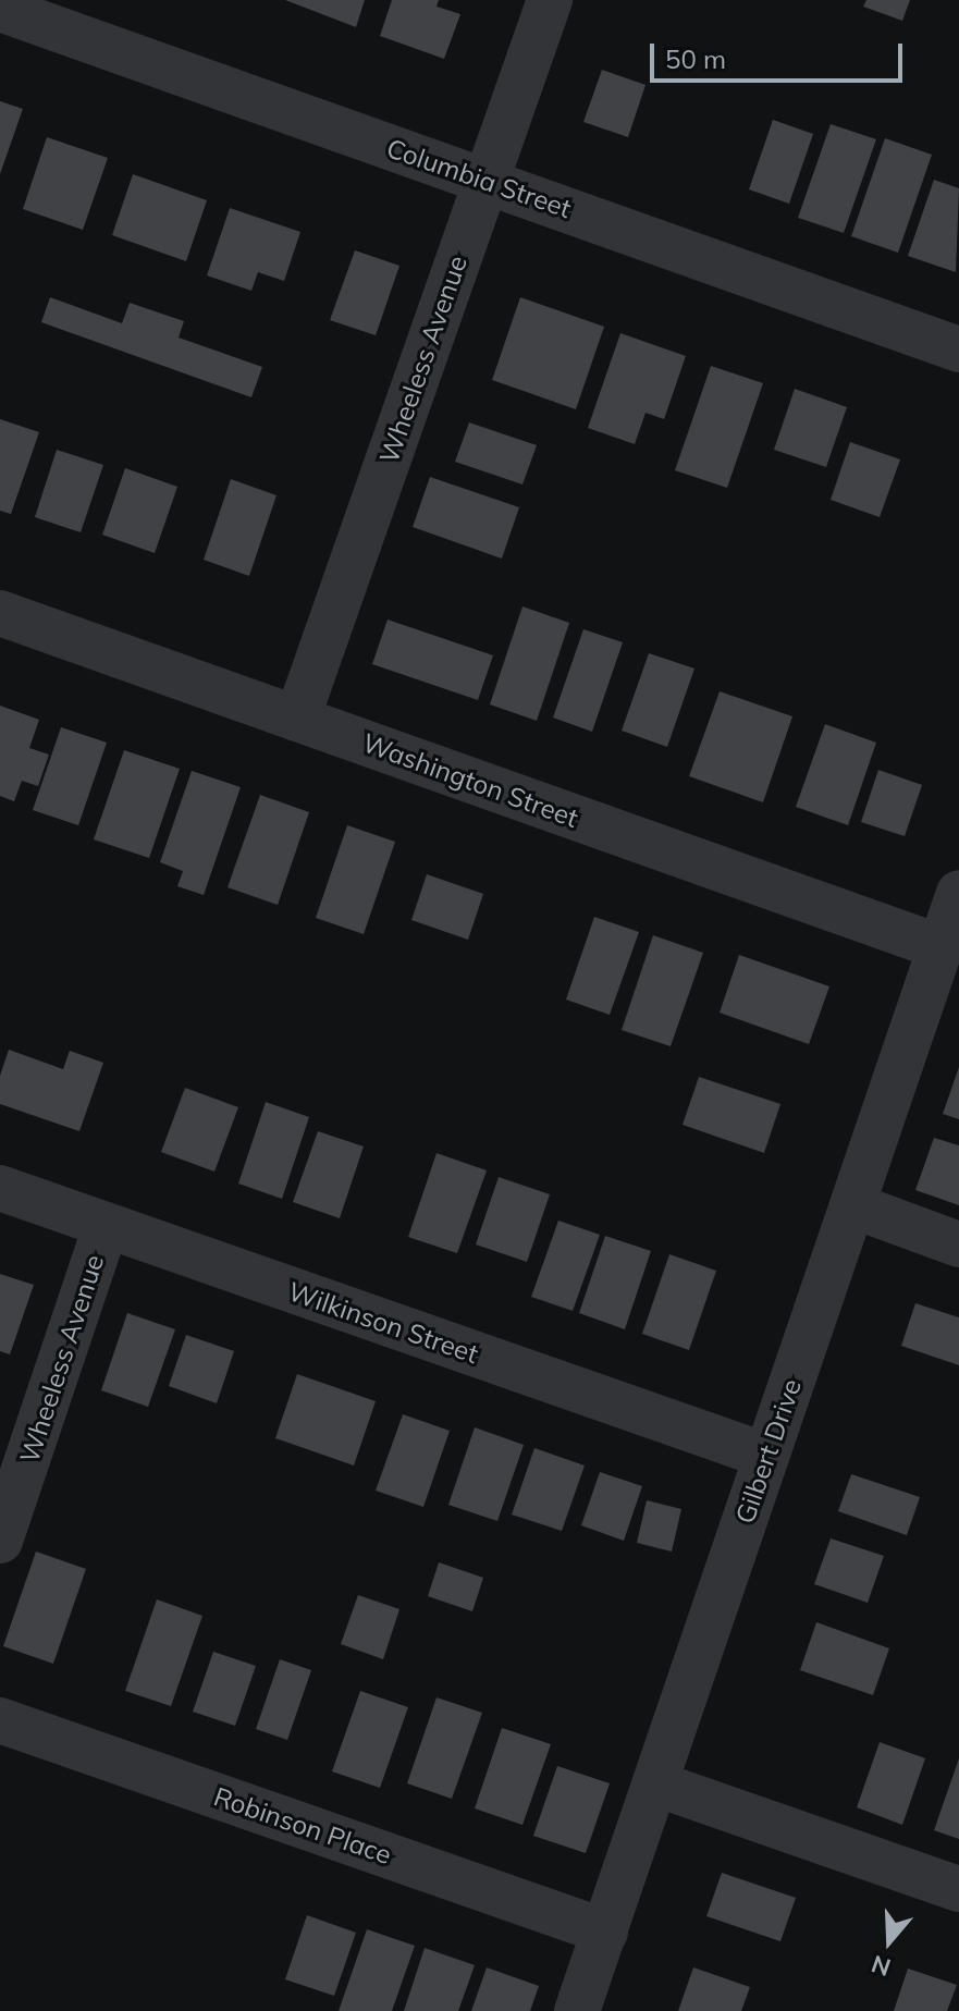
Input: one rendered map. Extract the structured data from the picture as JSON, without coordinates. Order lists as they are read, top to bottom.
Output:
{
  "streets": {
    "street": [
      "Columbia Street",
      "Wheeless Avenue",
      "Washington Street",
      "Wilkinson Street",
      "Gilbert Drive",
      "Robinson Place"
    ]
  },
  "crossings": [
    ["Columbia Street", "Wheeless Avenue"],
    ["Wheeless Avenue", "Washington Street"],
    ["Wheeless Avenue", "Wilkinson Street"],
    ["Washington Street", "Gilbert Drive"],
    ["Wilkinson Street", "Gilbert Drive"],
    ["Gilbert Drive", "Robinson Place"]
  ],
  "scale_bar": "50 m",
  "north": "bottom"
}
